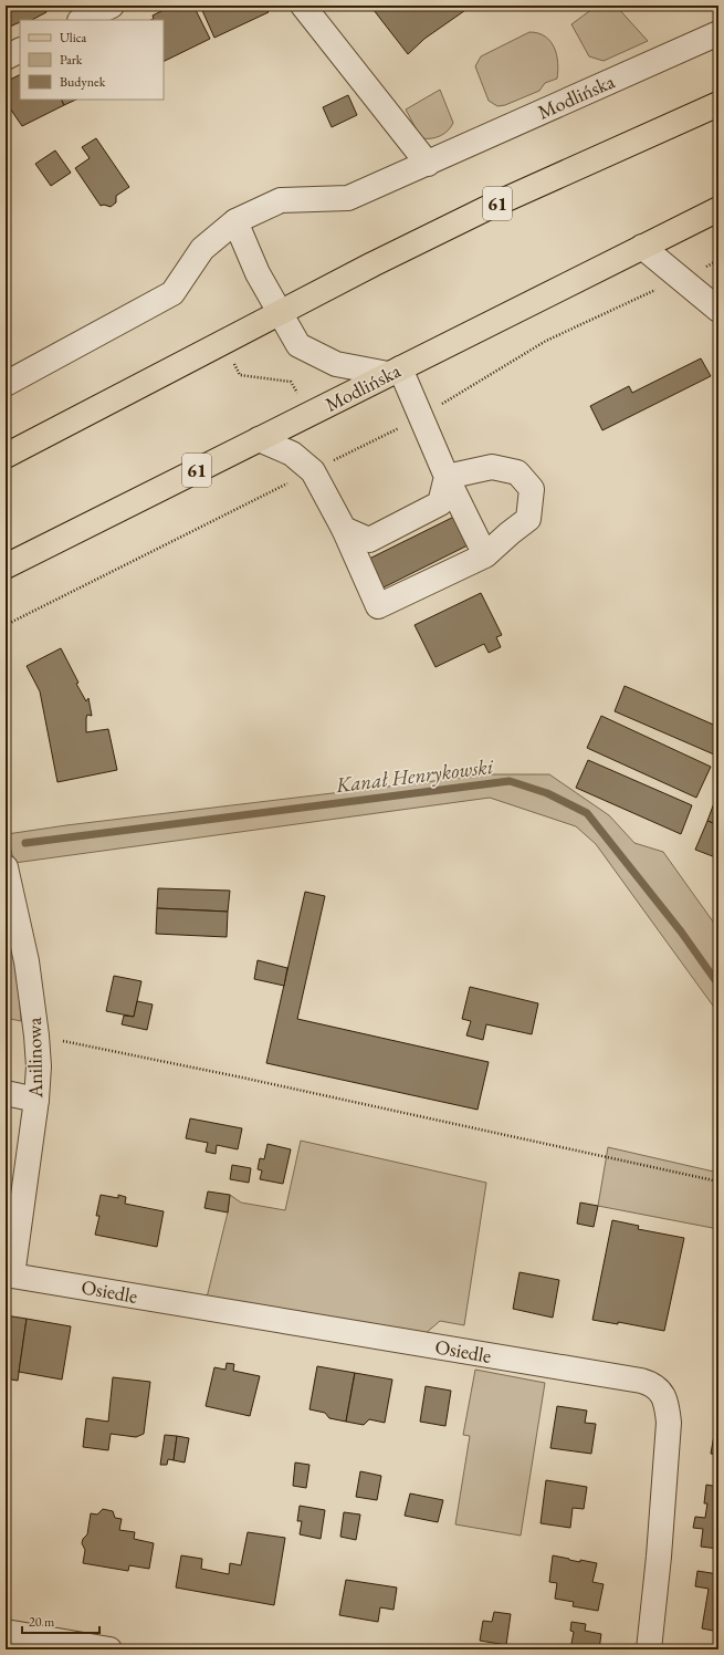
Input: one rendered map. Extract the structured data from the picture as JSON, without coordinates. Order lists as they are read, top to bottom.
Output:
{
  "streets": {
    "main road": ["Modlińska", "61"],
    "street": ["Anilinowa", "Osiedle"]
  },
  "crossings": [
    ["Anilinowa", "Osiedle"]
  ],
  "water": ["Kanał Henrykowski"],
  "legend": ["Ulica", "Park", "Budynek"],
  "scale_bar": "20 m"
}
